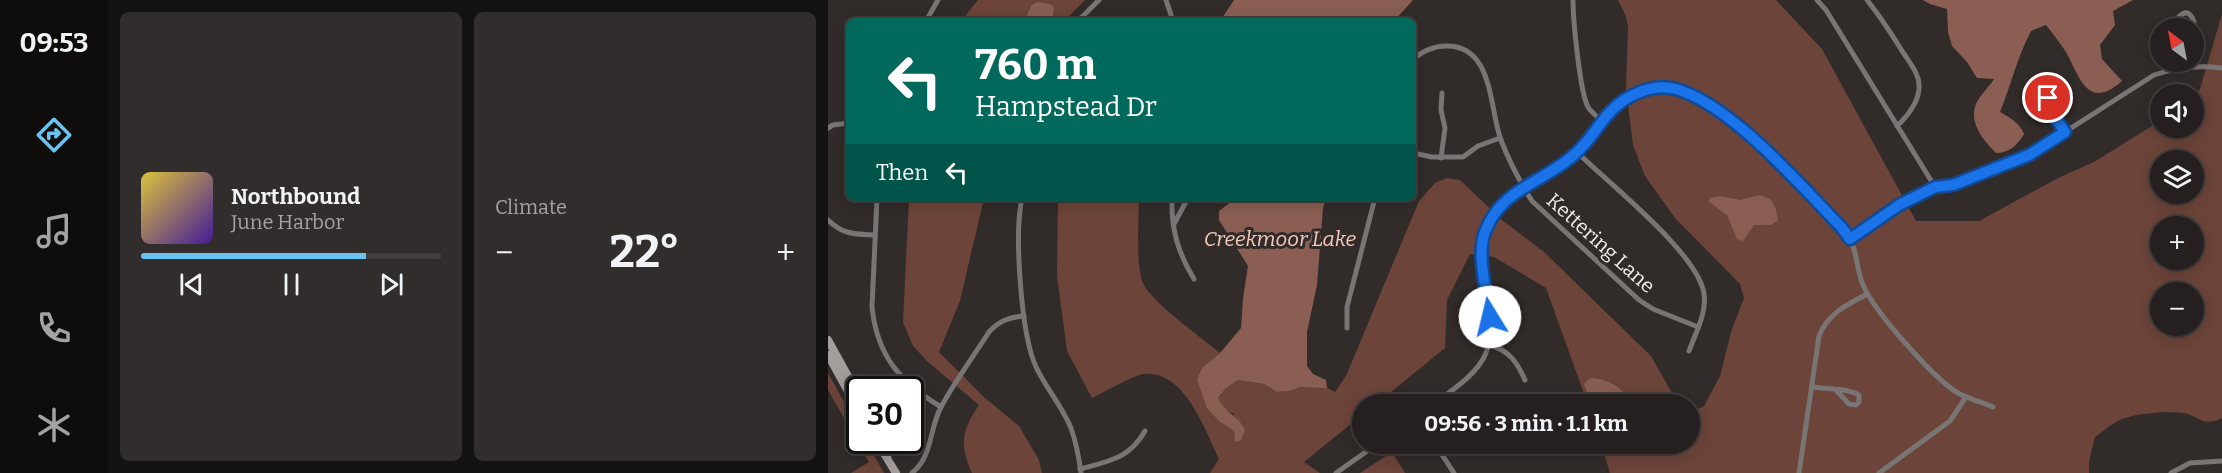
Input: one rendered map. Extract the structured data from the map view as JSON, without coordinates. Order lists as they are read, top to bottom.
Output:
{
  "streets": {
    "street": ["Kettering Lane"]
  },
  "water": ["Creekmoor Lake"],
  "north": "top left",
  "page": {
    "tabs": "09:53",
    "tile": "Climate",
    "map_buttons": ["+", "−"],
    "turn": ["760 m", "Hampstead Dr"],
    "then": "Then",
    "song": ["Northbound", "June Harbor"],
    "heat": ["−", "22°", "+"],
    "limit": "30",
    "trip": "09:56 · 3 min · 1.1 km"
  }
}
